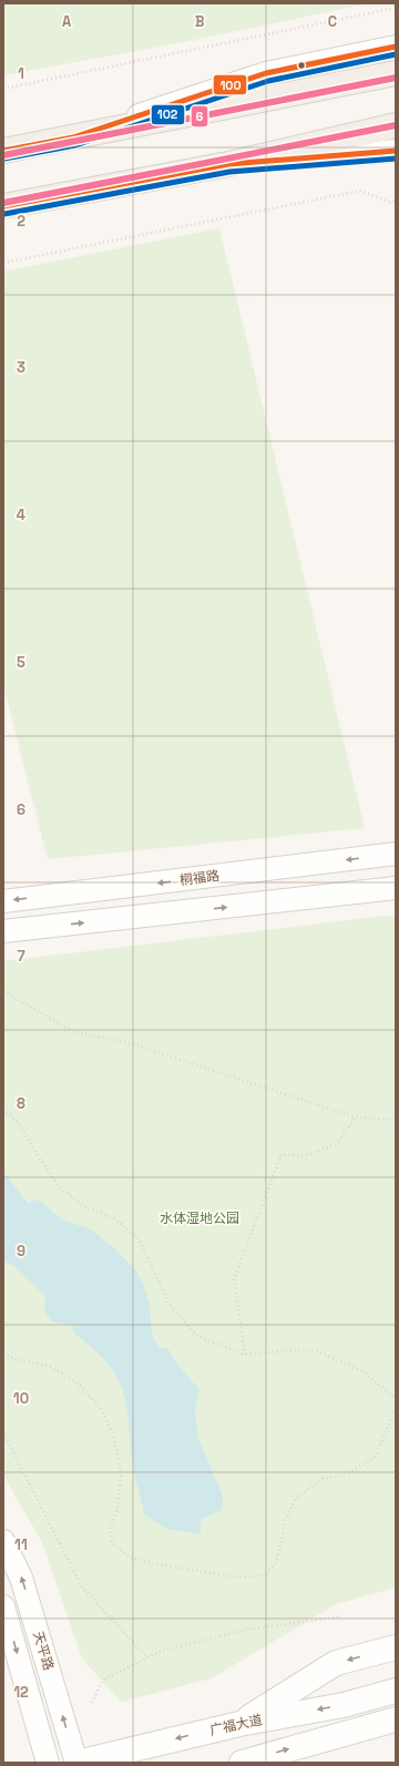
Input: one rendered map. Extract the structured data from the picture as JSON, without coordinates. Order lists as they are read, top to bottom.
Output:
{
  "streets": {
    "main road": ["广福大道"],
    "street": ["桐福路", "天平路"]
  },
  "crossings": [
    ["天平路", "广福大道"]
  ],
  "parks": ["水体湿地公园"],
  "lines": ["transit line 100", "transit line 102", "transit line 6"],
  "grid": {
    "columns": ["A", "B", "C"],
    "rows": [
      "1",
      "2",
      "3",
      "4",
      "5",
      "6",
      "7",
      "8",
      "9",
      "10",
      "11",
      "12"
    ]
  }
}
